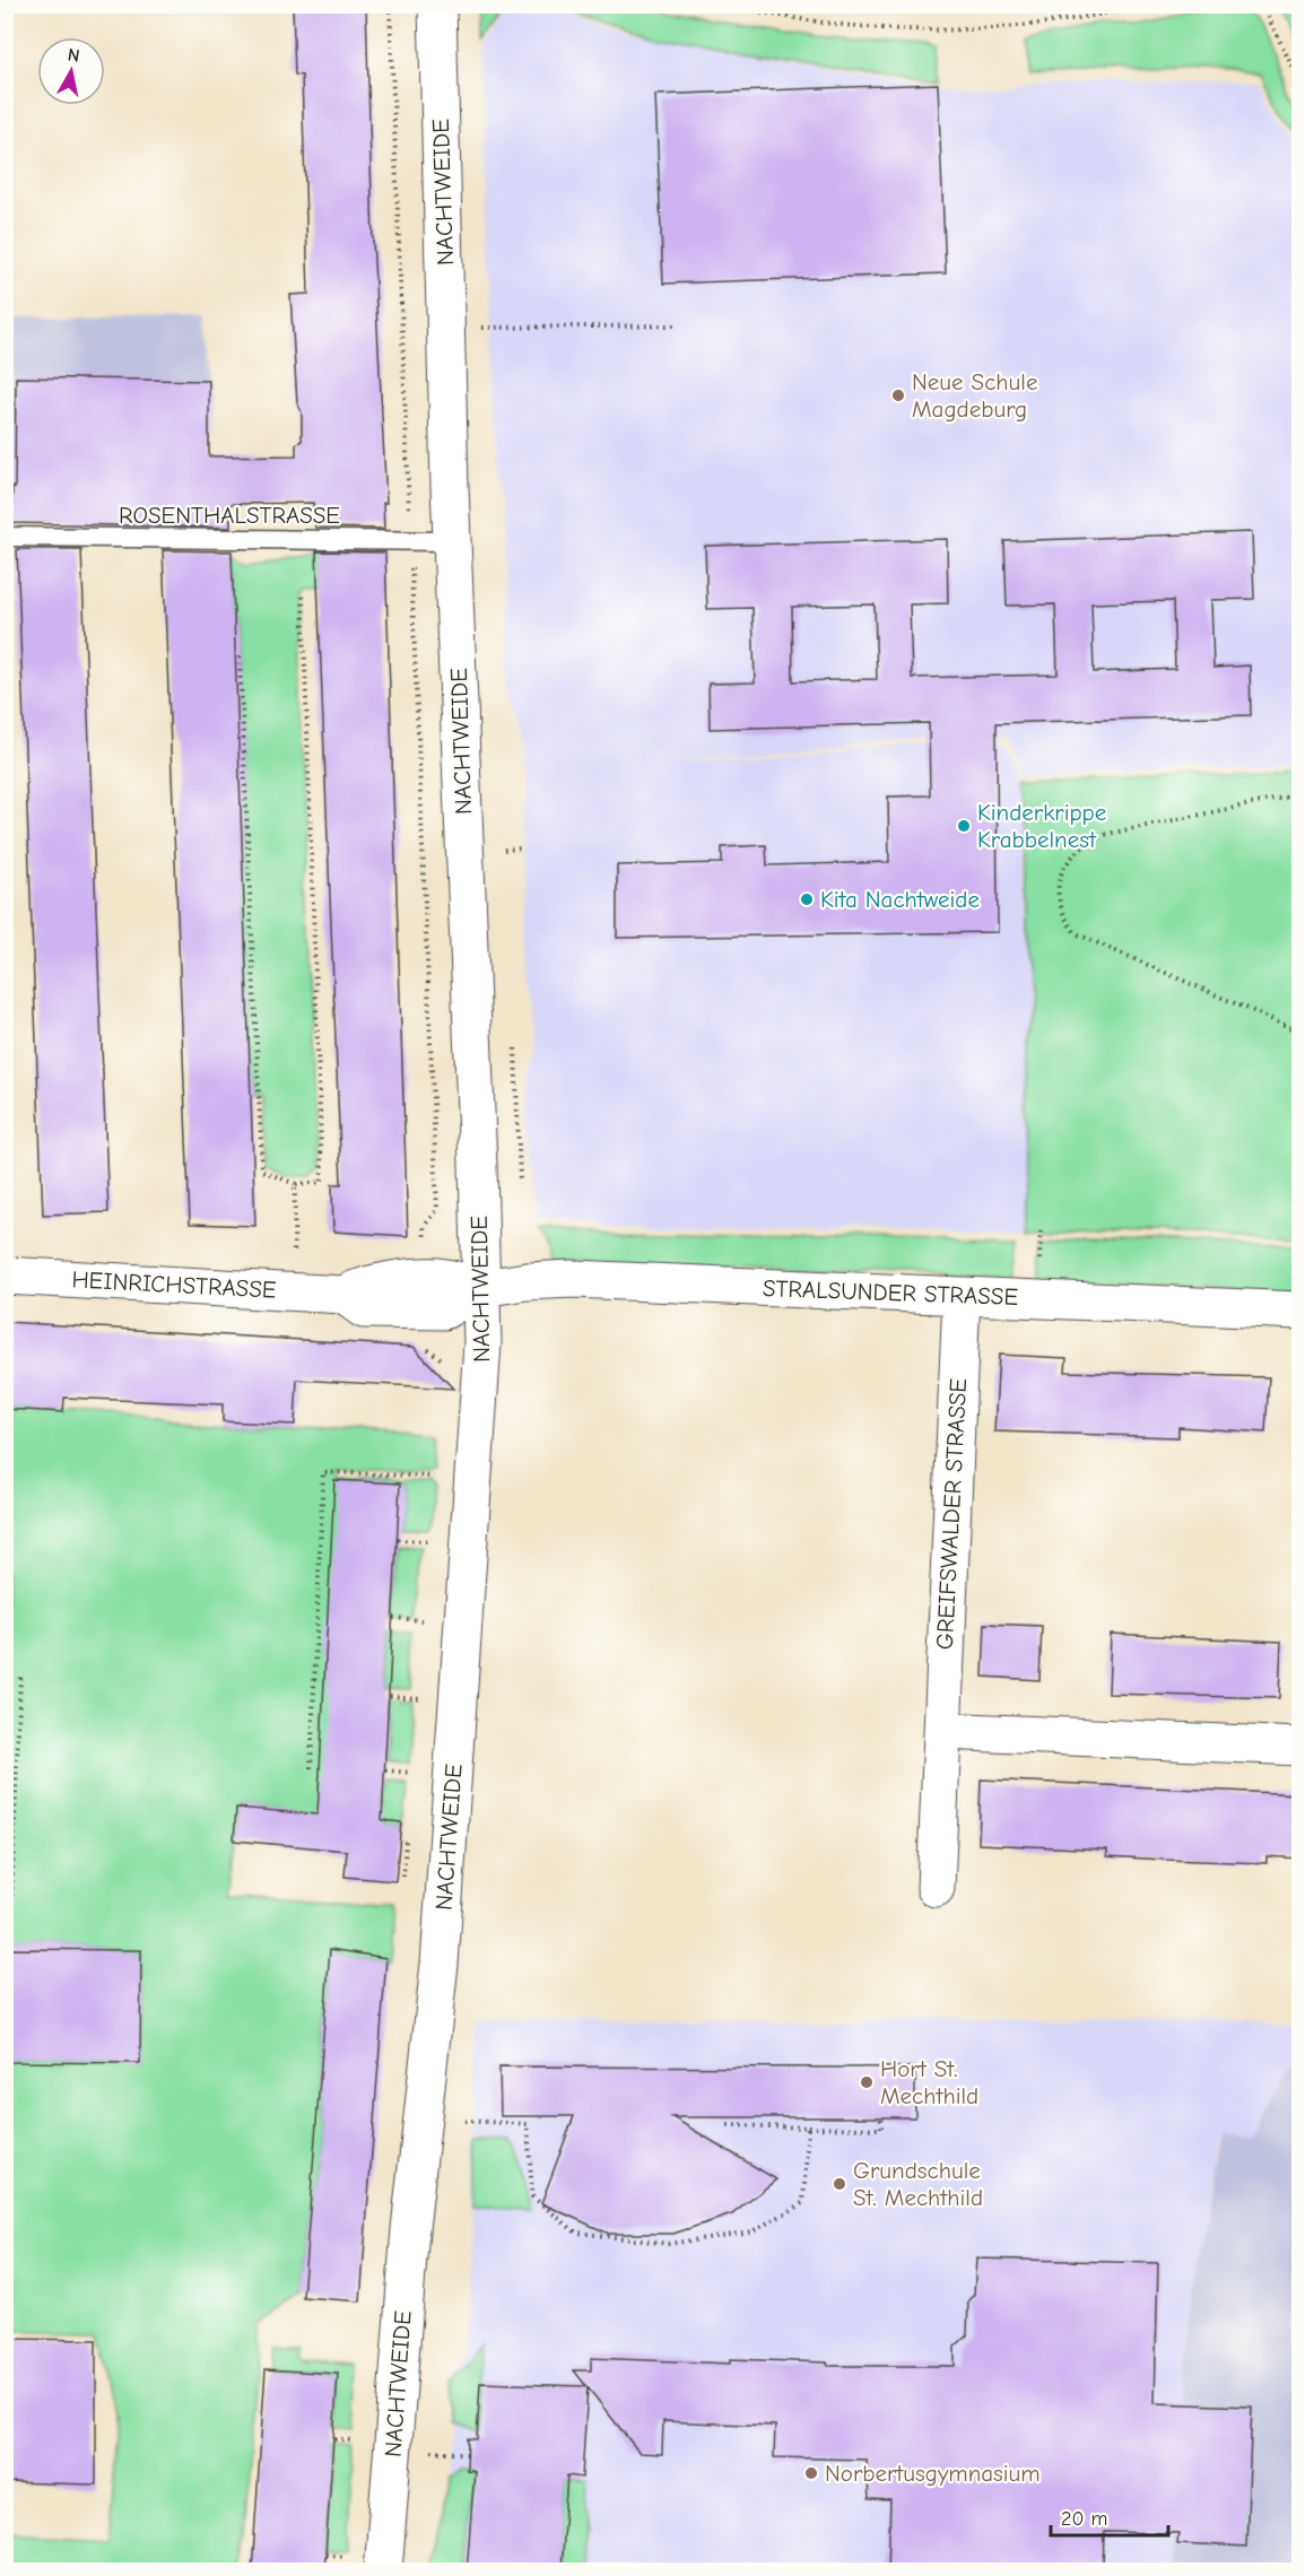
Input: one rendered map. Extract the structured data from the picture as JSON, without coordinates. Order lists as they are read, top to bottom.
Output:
{
  "streets": {
    "street": [
      "NACHTWEIDE",
      "HEINRICHSTRASSE",
      "STRALSUNDER STRASSE",
      "GREIFSWALDER STRASSE"
    ],
    "lane": ["ROSENTHALSTRASSE"]
  },
  "crossings": [
    ["NACHTWEIDE", "ROSENTHALSTRASSE"],
    ["NACHTWEIDE", "HEINRICHSTRASSE"],
    ["NACHTWEIDE", "STRALSUNDER STRASSE"],
    ["HEINRICHSTRASSE", "STRALSUNDER STRASSE"],
    ["STRALSUNDER STRASSE", "GREIFSWALDER STRASSE"]
  ],
  "places": [
    "Neue Schule Magdeburg",
    "Kinderkrippe Krabbelnest",
    "Kita Nachtweide",
    "Hort St. Mechthild",
    "Grundschule St. Mechthild",
    "Norbertusgymnasium"
  ],
  "scale_bar": "20 m",
  "north": "top"
}
